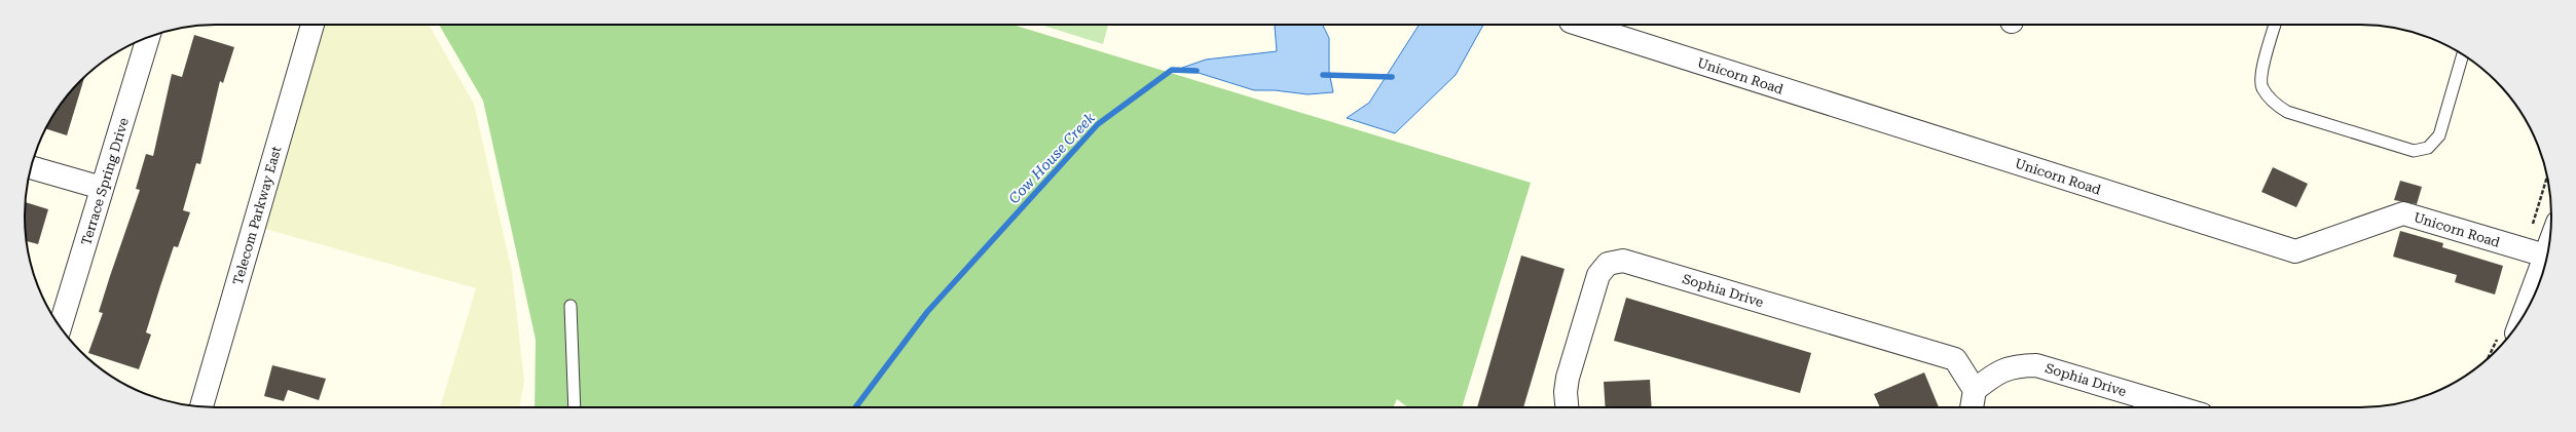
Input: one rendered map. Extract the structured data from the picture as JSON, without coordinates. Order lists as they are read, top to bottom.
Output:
{
  "streets": {
    "street": [
      "Unicorn Road",
      "Terrace Spring Drive",
      "Telecom Parkway East",
      "Sophia Drive"
    ]
  },
  "water": ["Cow House Creek"]
}
